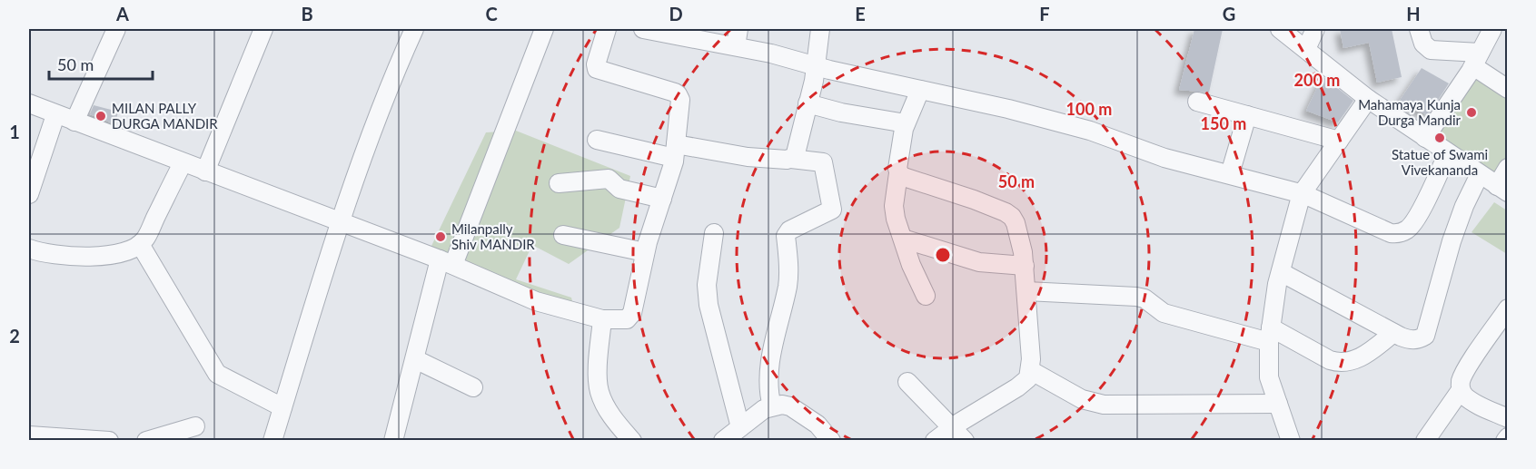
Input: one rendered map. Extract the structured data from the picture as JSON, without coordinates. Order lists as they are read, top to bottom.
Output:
{
  "places": [
    "Mahamaya Kunja Durga Mandir",
    "MILAN PALLY DURGA MANDIR",
    "Statue of Swami Vivekananda",
    "Milanpally Shiv MANDIR"
  ],
  "scale_bar": "50 m",
  "grid": {
    "columns": [
      "A",
      "B",
      "C",
      "D",
      "E",
      "F",
      "G",
      "H"
    ],
    "rows": ["1", "2"]
  },
  "rings": [
    "200 m",
    "100 m",
    "150 m",
    "50 m"
  ]
}
